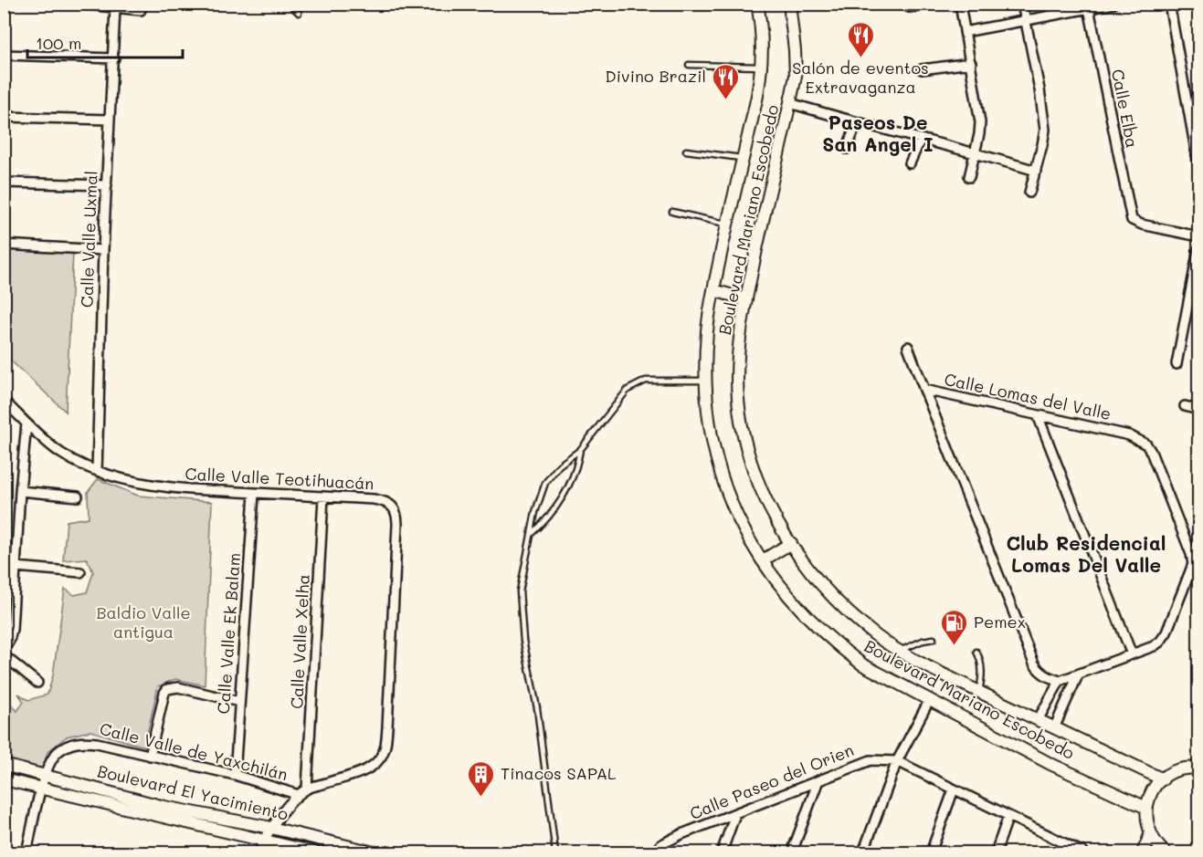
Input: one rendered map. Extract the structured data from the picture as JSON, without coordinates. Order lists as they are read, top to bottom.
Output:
{
  "streets": {
    "street": [
      "Calle Elba",
      "Boulevard Mariano Escobedo",
      "Calle Valle Uxmal",
      "Calle Lomas del Valle",
      "Calle Valle Teotihuacán",
      "Calle Valle Ek Balam",
      "Calle Valle Xelha",
      "Calle Valle de Yaxchilán",
      "Calle Paseo del Orien",
      "Boulevard El Yacimiento"
    ]
  },
  "crossings": [
    ["Calle Valle Uxmal", "Calle Valle Teotihuacán"],
    ["Calle Valle Teotihuacán", "Calle Valle Ek Balam"],
    ["Calle Valle Teotihuacán", "Calle Valle Xelha"],
    ["Calle Valle Teotihuacán", "Calle Valle de Yaxchilán"],
    ["Calle Valle Teotihuacán", "Boulevard El Yacimiento"],
    ["Calle Valle Ek Balam", "Calle Valle de Yaxchilán"],
    ["Calle Valle de Yaxchilán", "Boulevard El Yacimiento"]
  ],
  "districts": ["Paseos De San Angel I", "Club Residencial Lomas Del Valle"],
  "parks": ["Baldio Valle antigua"],
  "places": {
    "restaurant": ["Salón de eventos Extravaganza", "Divino Brazil"],
    "fuel station": ["Pemex"],
    "building": ["Tinacos SAPAL"]
  },
  "scale_bar": "100 m"
}
